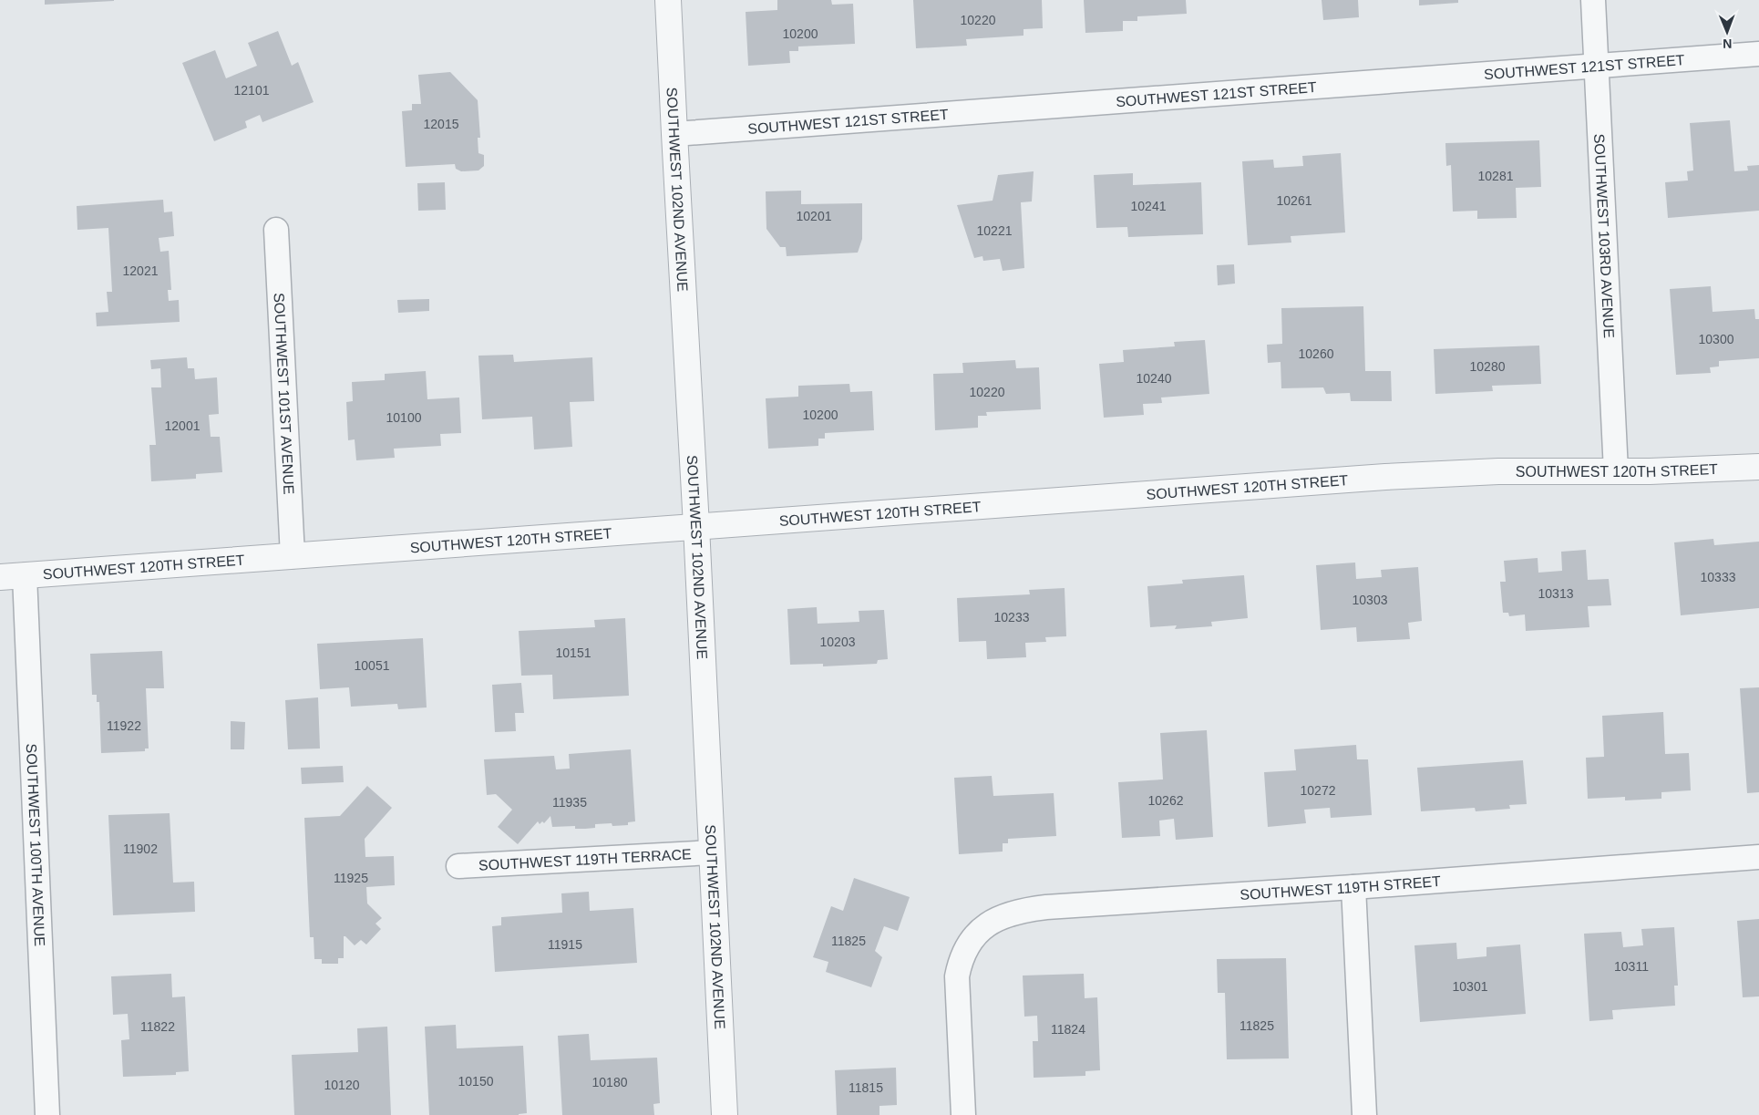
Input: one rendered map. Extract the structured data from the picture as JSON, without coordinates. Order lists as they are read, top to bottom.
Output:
{
  "streets": {
    "street": [
      "SOUTHWEST 121ST STREET",
      "SOUTHWEST 102ND AVENUE",
      "SOUTHWEST 103RD AVENUE",
      "SOUTHWEST 101ST AVENUE",
      "SOUTHWEST 120TH STREET",
      "SOUTHWEST 100TH AVENUE",
      "SOUTHWEST 119TH TERRACE",
      "SOUTHWEST 119TH STREET"
    ]
  },
  "crossings": [
    ["SOUTHWEST 121ST STREET", "SOUTHWEST 102ND AVENUE"],
    ["SOUTHWEST 121ST STREET", "SOUTHWEST 103RD AVENUE"],
    ["SOUTHWEST 102ND AVENUE", "SOUTHWEST 120TH STREET"],
    ["SOUTHWEST 102ND AVENUE", "SOUTHWEST 119TH TERRACE"],
    ["SOUTHWEST 103RD AVENUE", "SOUTHWEST 120TH STREET"],
    ["SOUTHWEST 101ST AVENUE", "SOUTHWEST 120TH STREET"],
    ["SOUTHWEST 120TH STREET", "SOUTHWEST 100TH AVENUE"]
  ],
  "house_numbers": [
    "10220",
    "10200",
    "12101",
    "12015",
    "10281",
    "10261",
    "10241",
    "10201",
    "10221",
    "12021",
    "10300",
    "10260",
    "10280",
    "10240",
    "10220",
    "10200",
    "10100",
    "12001",
    "10333",
    "10313",
    "10303",
    "10233",
    "10203",
    "10151",
    "10051",
    "11922",
    "10272",
    "10262",
    "11935",
    "11902",
    "11925",
    "11825",
    "11915",
    "10311",
    "10301",
    "11825",
    "11822",
    "11824",
    "10150",
    "10180",
    "10120",
    "11815"
  ],
  "north": "bottom"
}
